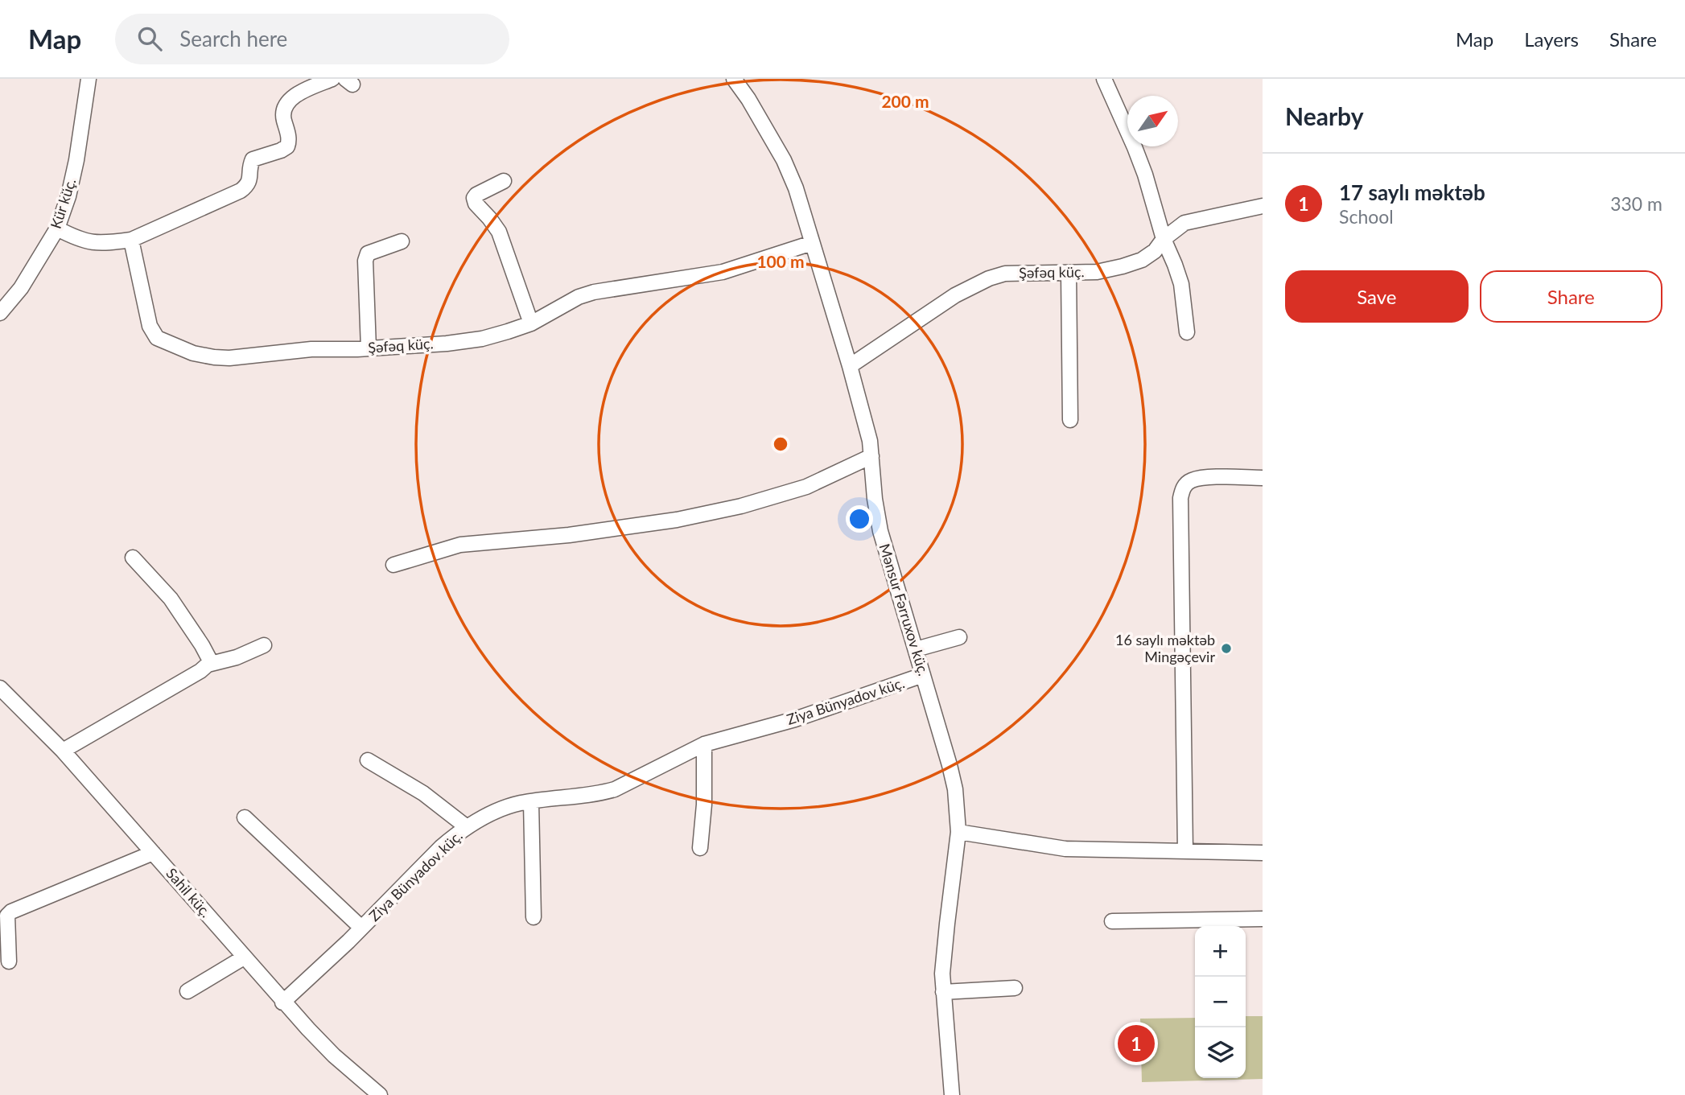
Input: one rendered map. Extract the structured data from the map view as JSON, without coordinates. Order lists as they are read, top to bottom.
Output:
{
  "streets": {
    "street": [
      "Kür küç.",
      "Şəfəq küç.",
      "Mənsur Fərruxov küç.",
      "Ziya Bünyadov küç.",
      "Sahil küç."
    ]
  },
  "crossings": [
    ["Şəfəq küç.", "Mənsur Fərruxov küç."],
    ["Mənsur Fərruxov küç.", "Ziya Bünyadov küç."],
    ["Ziya Bünyadov küç.", "Sahil küç."]
  ],
  "places": ["16 saylı məktəb Mingəçevir"],
  "north": "top right",
  "page": {
    "header": "Map",
    "search": "Search here",
    "nav": ["Map", "Layers", "Share"],
    "heading": "Nearby",
    "list": [
      {
        "mark": "1",
        "name": "17 saylı məktəb",
        "note": "School",
        "value": "330 m"
      }
    ],
    "buttons": ["Save", "Share"],
    "map_buttons": ["+", "−"],
    "pins": "1"
  },
  "rings": ["200 m", "100 m"]
}
